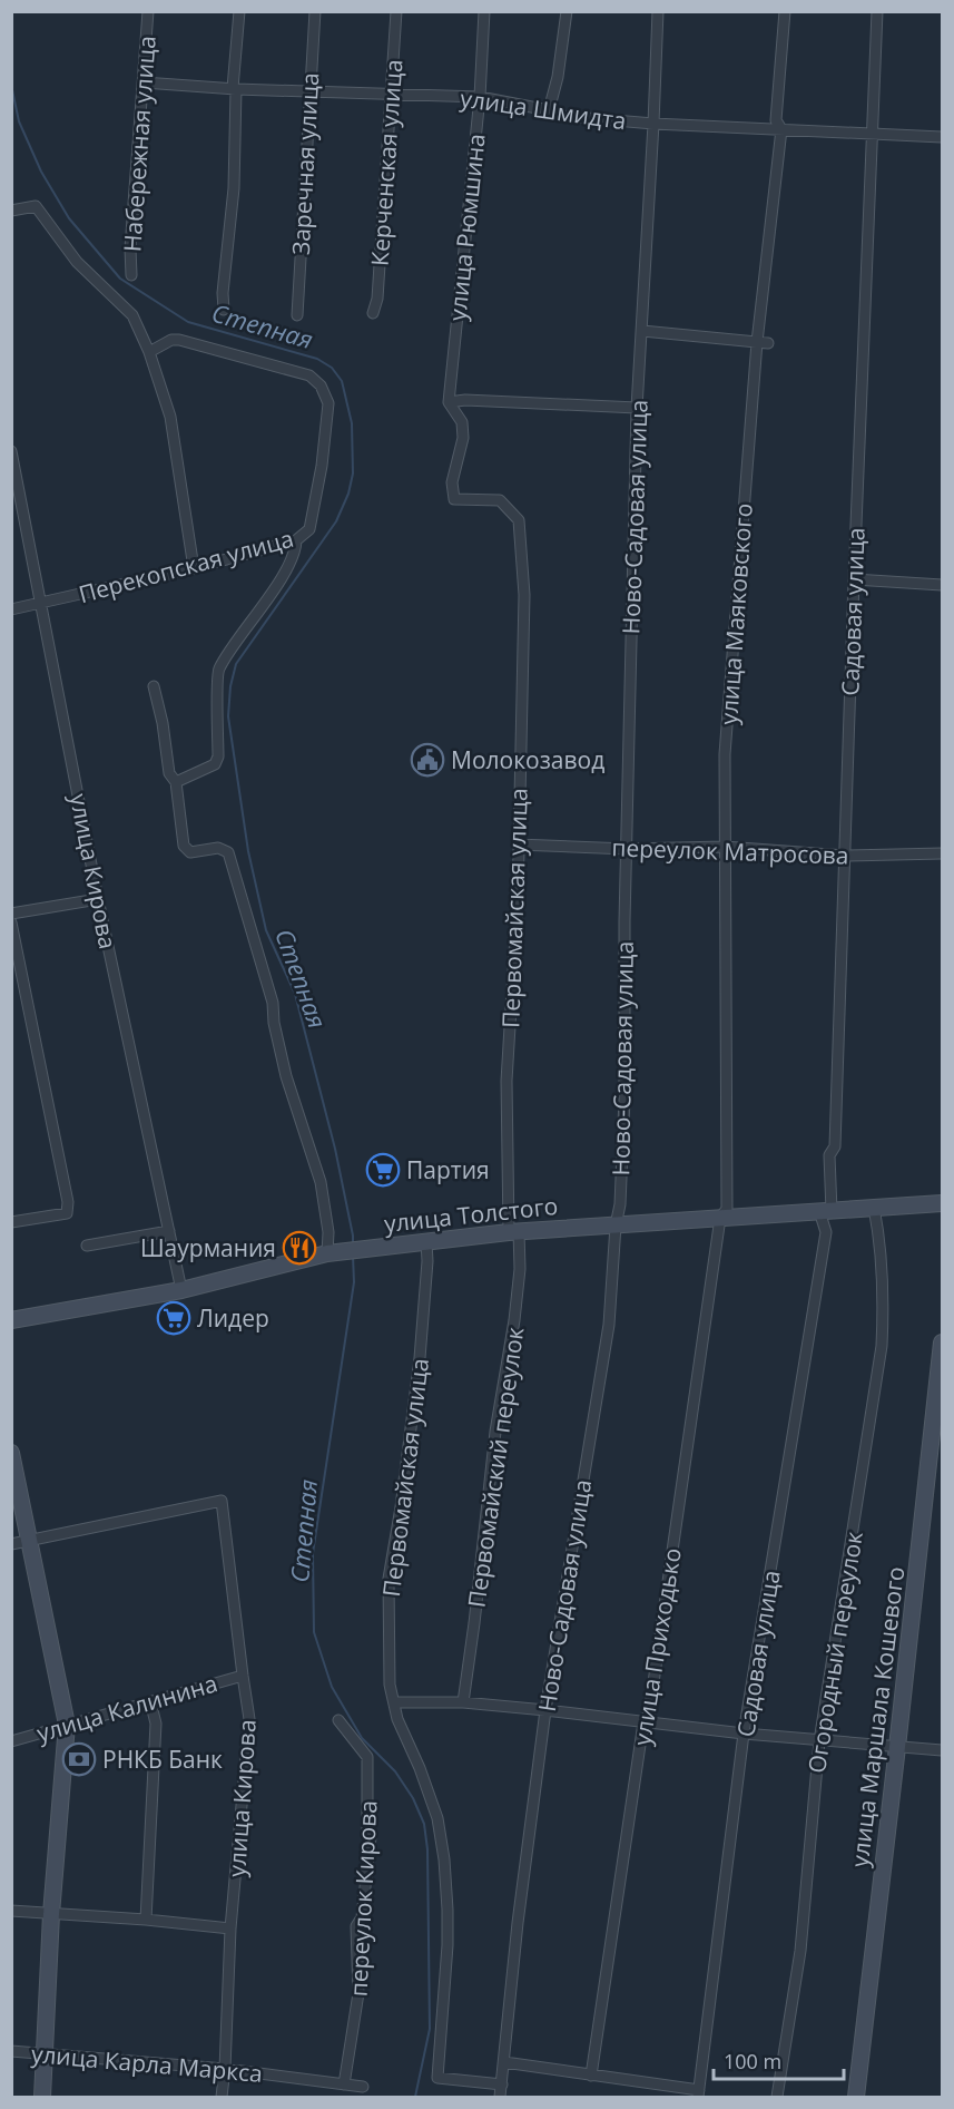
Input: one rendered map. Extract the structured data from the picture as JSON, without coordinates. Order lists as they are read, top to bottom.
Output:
{
  "streets": {
    "main road": ["улица Толстого", "улица Маршала Кошевого"],
    "street": [
      "улица Шмидта",
      "Набережная улица",
      "Керченская улица",
      "Заречная улица",
      "улица Рюмшина",
      "Ново-Садовая улица",
      "Перекопская улица",
      "Садовая улица",
      "улица Маяковского",
      "переулок Матросова",
      "улица Кирова",
      "Первомайская улица",
      "Первомайский переулок",
      "улица Приходько",
      "Огородный переулок",
      "улица Калинина",
      "переулок Кирова",
      "улица Карла Маркса"
    ]
  },
  "crossings": [
    ["улица Шмидта", "Набережная улица"],
    ["улица Шмидта", "Керченская улица"],
    ["улица Шмидта", "Заречная улица"],
    ["улица Шмидта", "улица Рюмшина"],
    ["улица Шмидта", "Ново-Садовая улица"],
    ["улица Шмидта", "Садовая улица"],
    ["улица Шмидта", "улица Маяковского"],
    ["улица Рюмшина", "Первомайская улица"],
    ["Ново-Садовая улица", "переулок Матросова"],
    ["Ново-Садовая улица", "Первомайская улица"],
    ["Ново-Садовая улица", "улица Толстого"],
    ["Перекопская улица", "улица Кирова"],
    ["Садовая улица", "переулок Матросова"],
    ["Садовая улица", "улица Толстого"],
    ["улица Маяковского", "переулок Матросова"],
    ["улица Маяковского", "улица Толстого"],
    ["улица Маяковского", "улица Приходько"],
    ["переулок Матросова", "Первомайская улица"],
    ["улица Кирова", "улица Толстого"],
    ["улица Кирова", "улица Калинина"],
    ["улица Кирова", "улица Карла Маркса"],
    ["Первомайская улица", "улица Толстого"],
    ["Первомайская улица", "Первомайский переулок"],
    ["улица Толстого", "Первомайский переулок"],
    ["улица Толстого", "улица Приходько"],
    ["улица Толстого", "Огородный переулок"],
    ["переулок Кирова", "улица Карла Маркса"]
  ],
  "water": ["Степная"],
  "places": {
    "public building": ["Молокозавод"],
    "supermarket": ["Партия", "Лидер"],
    "restaurant": ["Шаурмания"],
    "bank": ["РНКБ Банк"]
  },
  "scale_bar": "100 m"
}
